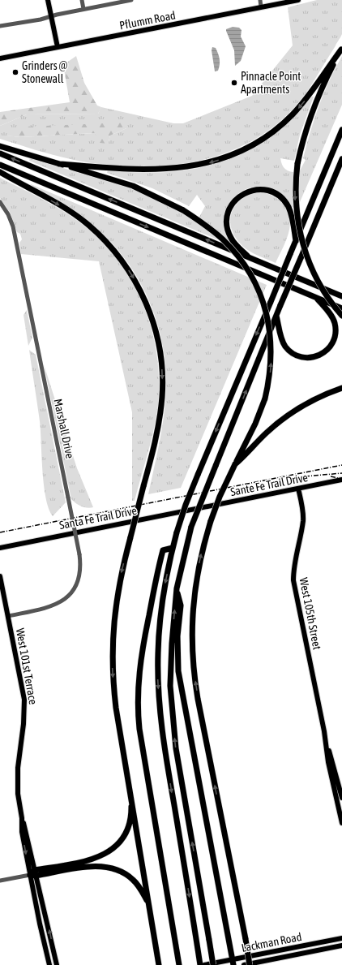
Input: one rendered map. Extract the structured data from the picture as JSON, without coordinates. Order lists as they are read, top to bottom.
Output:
{
  "streets": {
    "main road": [
      "Pflumm Road",
      "Sante Fe Trail Drive",
      "Santa Fe Trail Drive",
      "West 105th Street",
      "West 101st Terrace",
      "Lackman Road"
    ],
    "street": ["Marshall Drive"]
  },
  "crossings": [
    ["Marshall Drive", "West 101st Terrace"],
    ["Sante Fe Trail Drive", "Santa Fe Trail Drive"],
    ["Sante Fe Trail Drive", "West 105th Street"]
  ],
  "places": ["Grinders @ Stonewall", "Pinnacle Point Apartments"]
}
